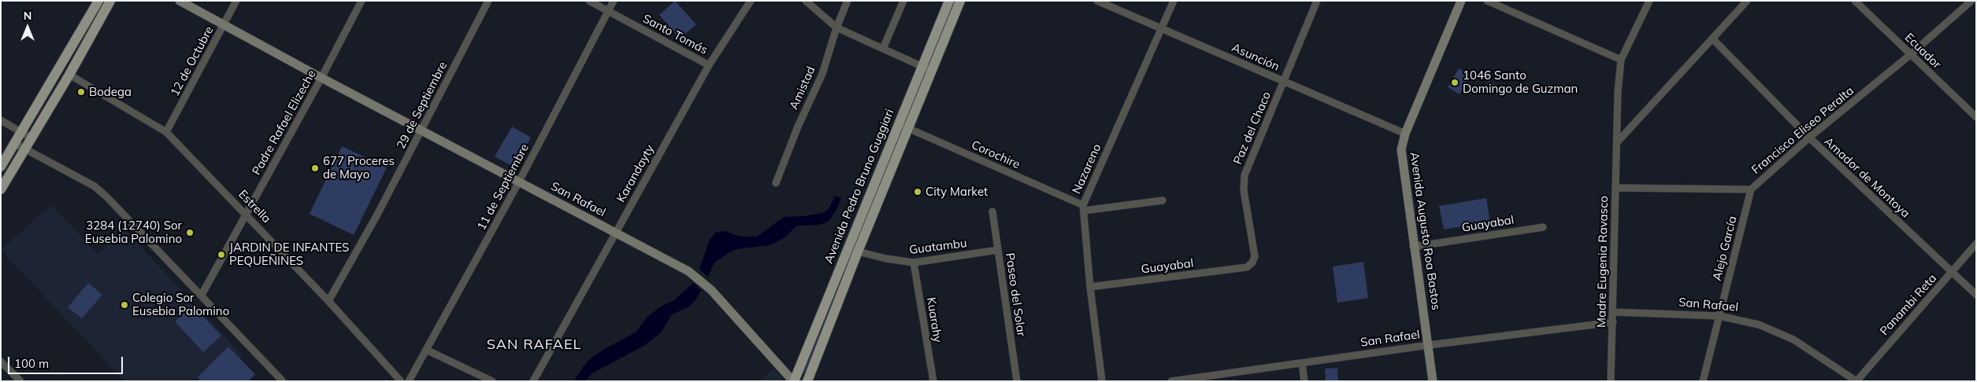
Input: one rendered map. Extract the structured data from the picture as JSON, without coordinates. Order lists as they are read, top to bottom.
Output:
{
  "streets": {
    "main road": ["Avenida Pedro Bruno Guggiari"],
    "street": [
      "Santo Tomás",
      "Ecuador",
      "Asunción",
      "12 de Octubre",
      "Amistad",
      "29 de Septiembre",
      "Padre Rafael Elizeche",
      "Paz del Chaco",
      "Francisco Eliseo Peralta",
      "Corochire",
      "Nazareno",
      "Karandayty",
      "Amador de Montoya",
      "11 de Septiembre",
      "San Rafael",
      "Estrella",
      "Guayabal",
      "Avenida Augusto Roa Bastos",
      "Guatambu",
      "Alejo García",
      "Madre Eugenia Ravasco",
      "Paseo del Solar",
      "Panambi Reta",
      "Kuarahy"
    ]
  },
  "crossings": [
    ["Santo Tomás", "Karandayty"],
    ["Santo Tomás", "11 de Septiembre"],
    ["Ecuador", "Francisco Eliseo Peralta"],
    ["Asunción", "Paz del Chaco"],
    ["Asunción", "Nazareno"],
    ["Asunción", "Avenida Augusto Roa Bastos"],
    ["12 de Octubre", "San Rafael"],
    ["12 de Octubre", "Estrella"],
    ["29 de Septiembre", "San Rafael"],
    ["29 de Septiembre", "Estrella"],
    ["Padre Rafael Elizeche", "San Rafael"],
    ["Padre Rafael Elizeche", "Estrella"],
    ["Paz del Chaco", "Guayabal"],
    ["Francisco Eliseo Peralta", "Amador de Montoya"],
    ["Francisco Eliseo Peralta", "Alejo García"],
    ["Francisco Eliseo Peralta", "Madre Eugenia Ravasco"],
    ["Corochire", "Nazareno"],
    ["Corochire", "Avenida Pedro Bruno Guggiari"],
    ["Nazareno", "Guayabal"],
    ["Karandayty", "San Rafael"],
    ["Amador de Montoya", "Panambi Reta"],
    ["Avenida Pedro Bruno Guggiari", "San Rafael"],
    ["Avenida Pedro Bruno Guggiari", "Guatambu"],
    ["11 de Septiembre", "San Rafael"],
    ["San Rafael", "Avenida Augusto Roa Bastos"],
    ["San Rafael", "Alejo García"],
    ["San Rafael", "Madre Eugenia Ravasco"],
    ["San Rafael", "Panambi Reta"],
    ["Guayabal", "Avenida Augusto Roa Bastos"],
    ["Guatambu", "Paseo del Solar"],
    ["Guatambu", "Kuarahy"]
  ],
  "districts": ["SAN RAFAEL"],
  "places": [
    "1046 Santo Domingo de Guzman",
    "Bodega",
    "677 Proceres de Mayo",
    "City Market",
    "3284 (12740) Sor Eusebia Palomino",
    "JARDIN DE INFANTES PEQUEÑINES",
    "Colegio Sor Eusebia Palomino"
  ],
  "scale_bar": "100 m",
  "north": "top"
}
